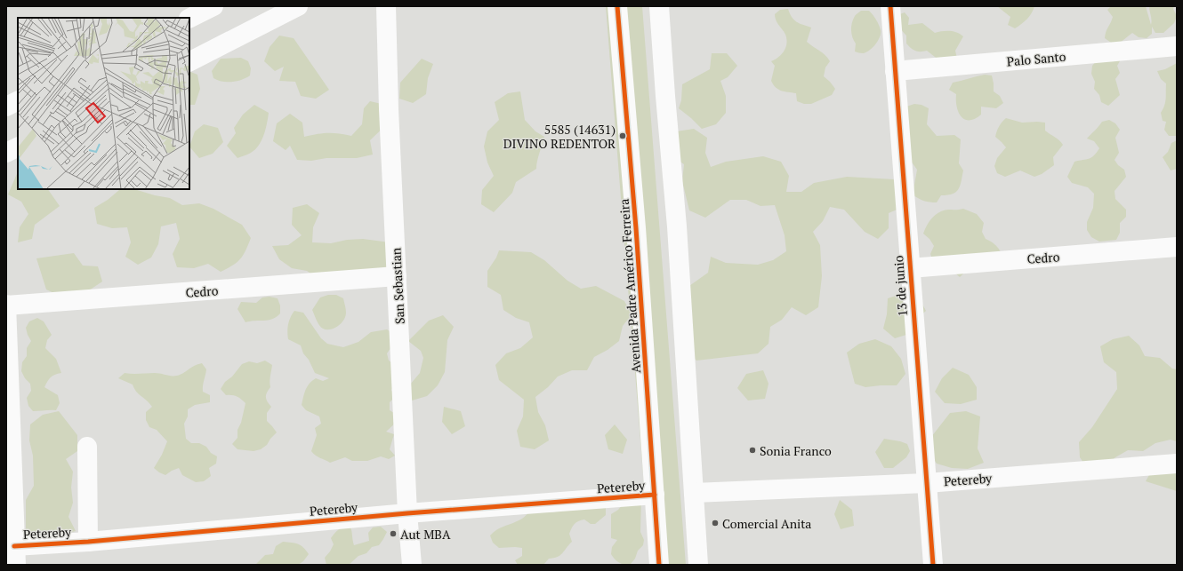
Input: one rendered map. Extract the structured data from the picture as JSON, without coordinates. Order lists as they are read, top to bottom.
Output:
{
  "streets": {
    "street": [
      "Palo Santo",
      "Cedro",
      "San Sebastian",
      "Avenida Padre Américo Ferreira",
      "13 de junio",
      "Petereby"
    ]
  },
  "crossings": [
    ["Palo Santo", "13 de junio"],
    ["Cedro", "San Sebastian"],
    ["Cedro", "13 de junio"],
    ["San Sebastian", "Petereby"],
    ["Avenida Padre Américo Ferreira", "Petereby"],
    ["13 de junio", "Petereby"]
  ],
  "places": [
    "5585 (14631) DIVINO REDENTOR",
    "Sonia Franco",
    "Comercial Anita",
    "Aut MBA"
  ]
}
